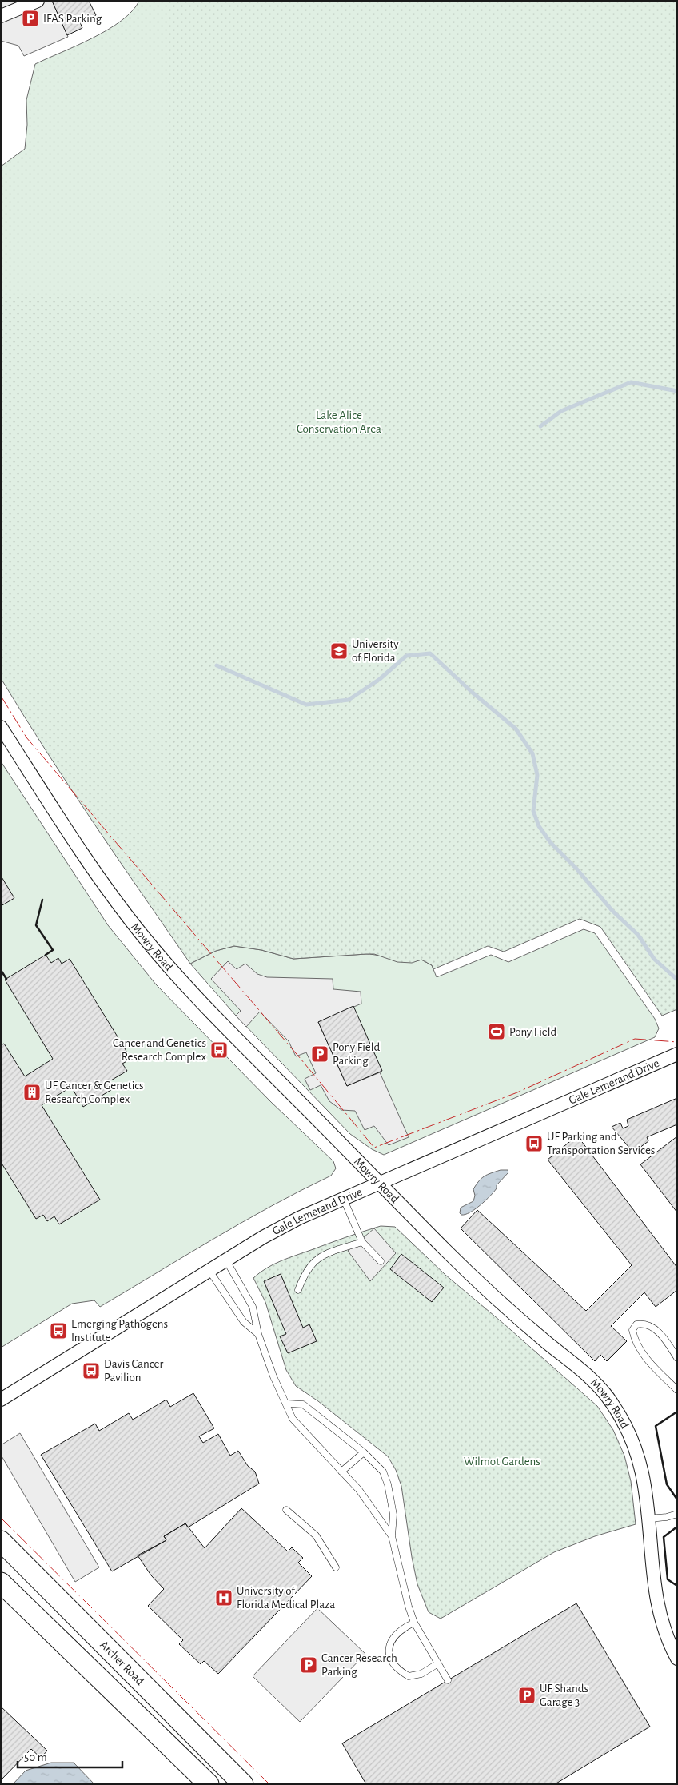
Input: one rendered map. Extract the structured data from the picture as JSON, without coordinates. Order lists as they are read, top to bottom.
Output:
{
  "streets": {
    "main road": ["Archer Road"],
    "street": ["Mowry Road", "Gale Lemerand Drive"]
  },
  "crossings": [
    ["Mowry Road", "Gale Lemerand Drive"]
  ],
  "parks": ["Lake Alice Conservation Area", "Wilmot Gardens"],
  "places": {
    "parking": [
      "IFAS Parking",
      "Pony Field Parking",
      "Cancer Research Parking",
      "UF Shands Garage 3"
    ],
    "school or university": ["University of Florida"],
    "sports": ["Pony Field"],
    "bus stop": [
      "Cancer and Genetics Research Complex",
      "UF Parking and Transportation Services",
      "Emerging Pathogens Institute",
      "Davis Cancer Pavilion"
    ],
    "building": ["UF Cancer & Genetics Research Complex"],
    "hospital": ["University of Florida Medical Plaza"]
  },
  "scale_bar": "50 m"
}
